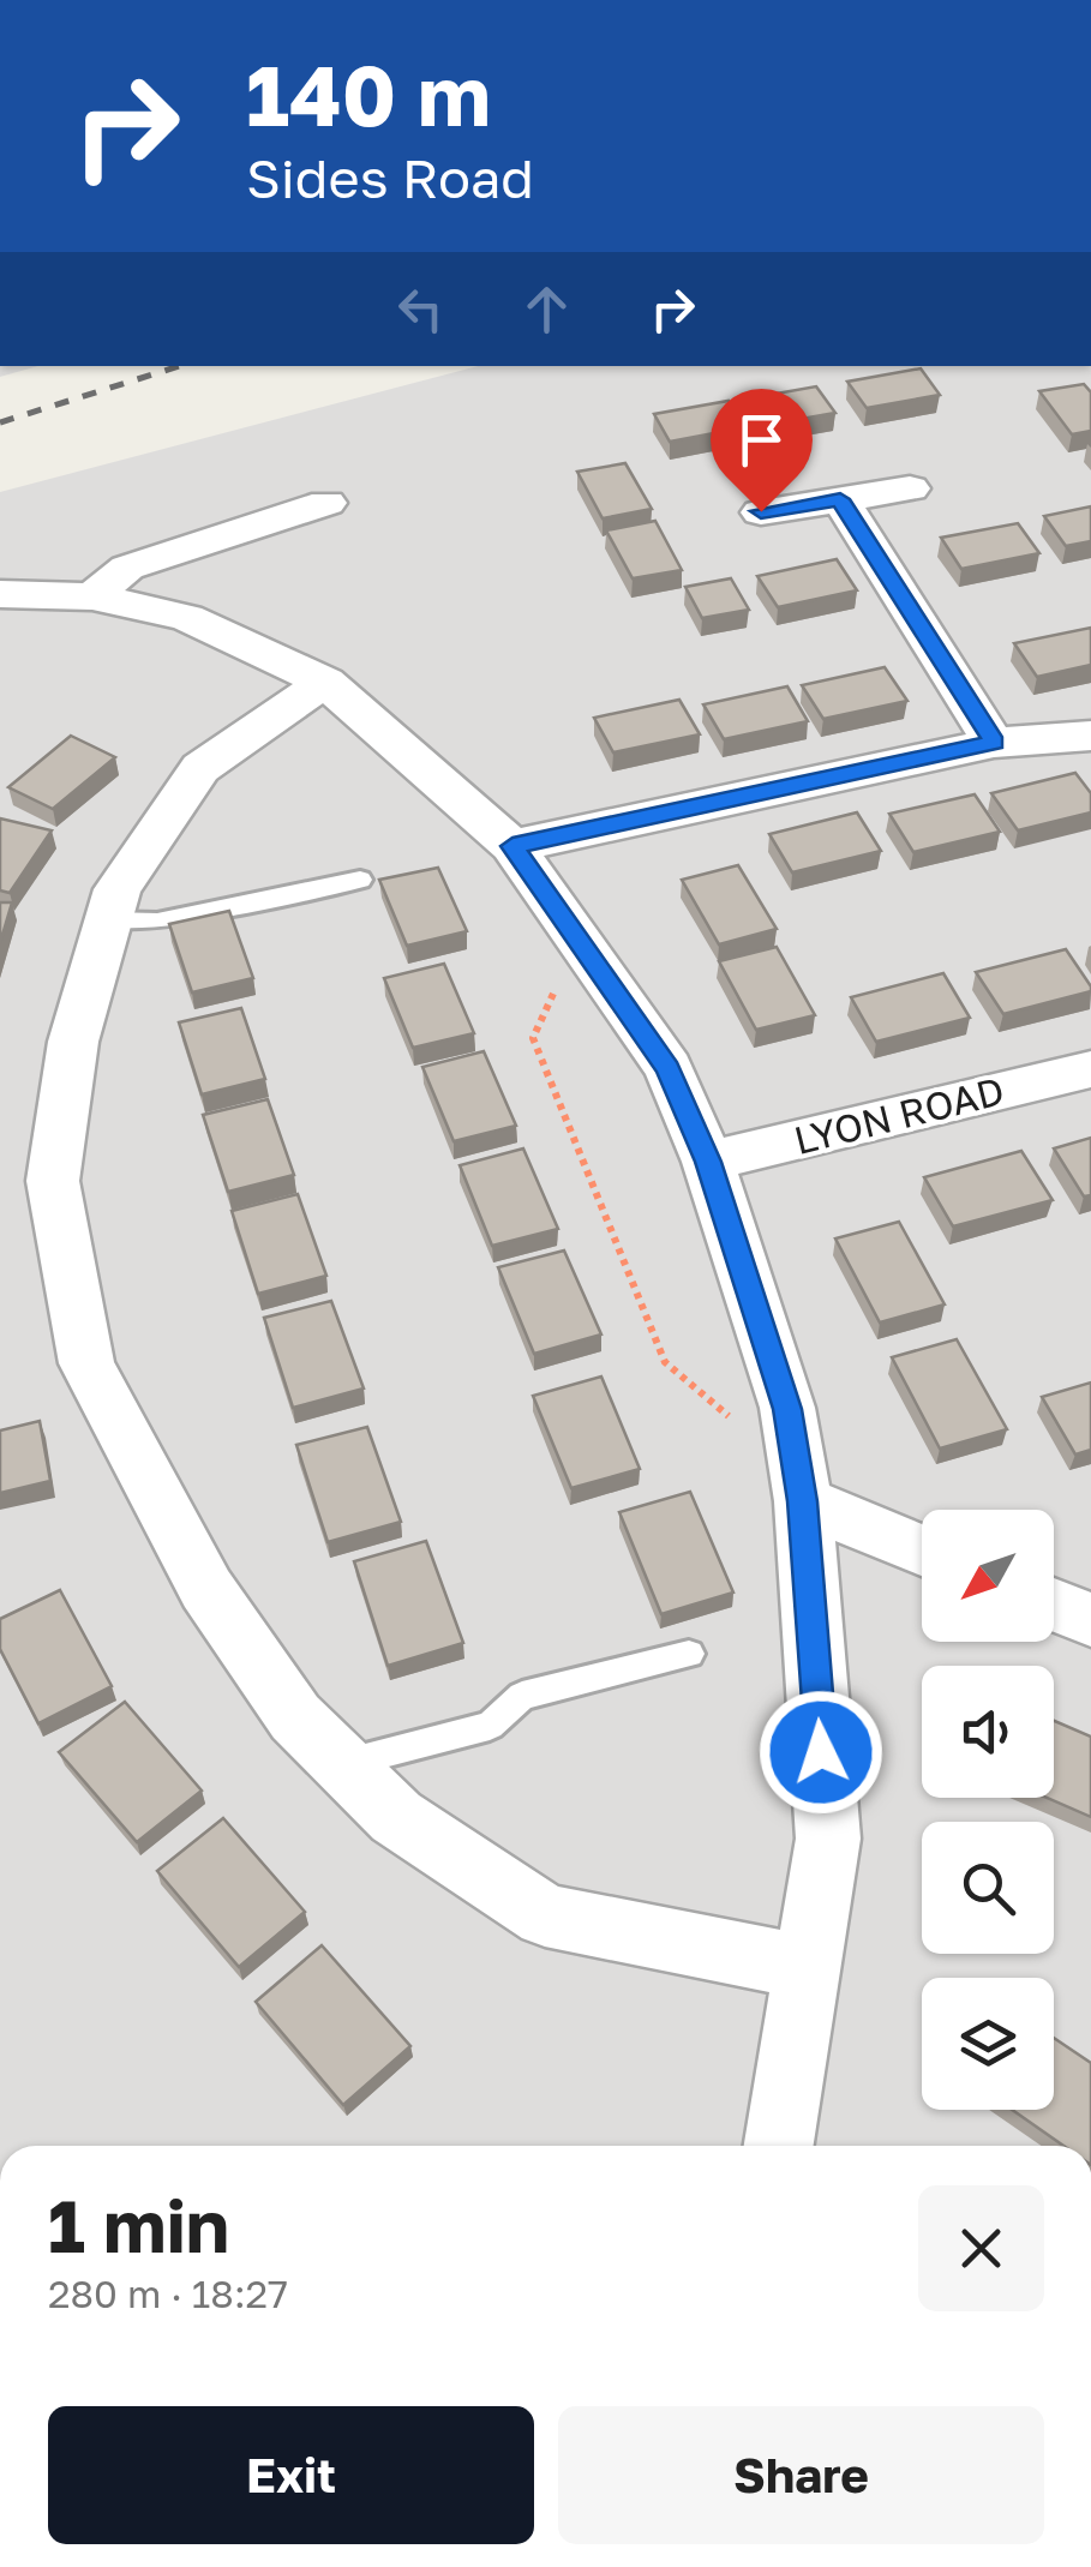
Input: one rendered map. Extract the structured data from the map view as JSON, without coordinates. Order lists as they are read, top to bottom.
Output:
{
  "streets": {
    "street": ["LYON ROAD"]
  },
  "north": "bottom left",
  "page": {
    "turn": ["140 m", "Sides Road"],
    "heading": ["1 min", "280 m · 18:27"],
    "buttons": ["Exit", "Share"]
  }
}
